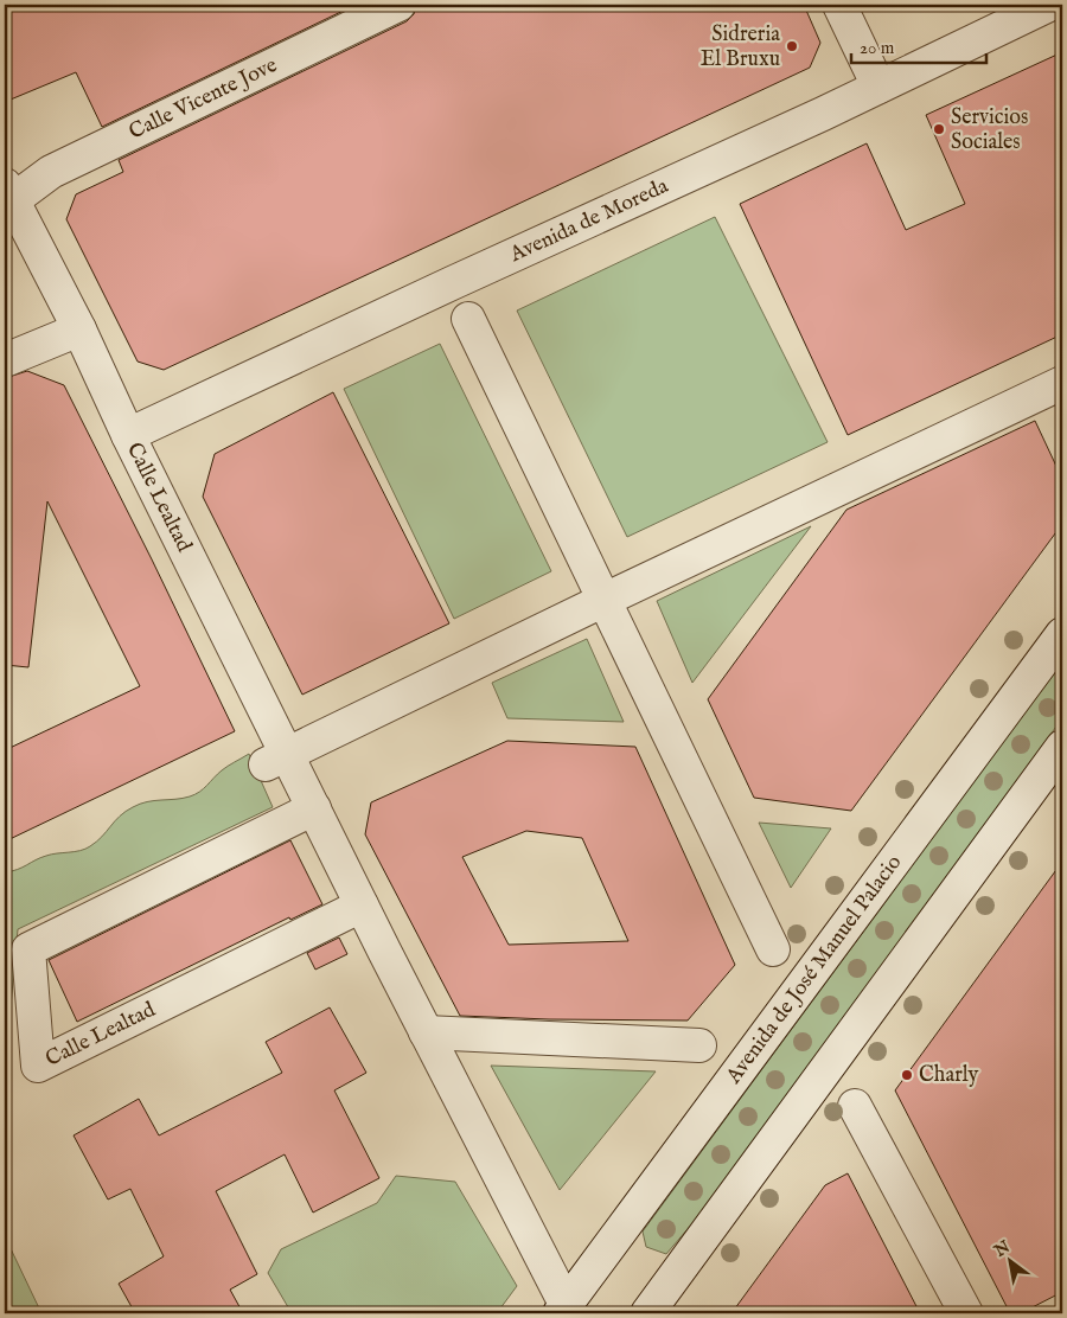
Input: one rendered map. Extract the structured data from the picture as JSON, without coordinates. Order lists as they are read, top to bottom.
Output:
{
  "streets": {
    "street": [
      "Calle Vicente Jove",
      "Avenida de Moreda",
      "Calle Lealtad",
      "Avenida de José Manuel Palacio"
    ]
  },
  "crossings": [
    ["Calle Vicente Jove", "Calle Lealtad"],
    ["Avenida de Moreda", "Calle Lealtad"],
    ["Calle Lealtad", "Avenida de José Manuel Palacio"]
  ],
  "places": ["Sidreria El Bruxu", "Servicios Sociales", "Charly"],
  "scale_bar": "20 m",
  "north": "top left"
}
